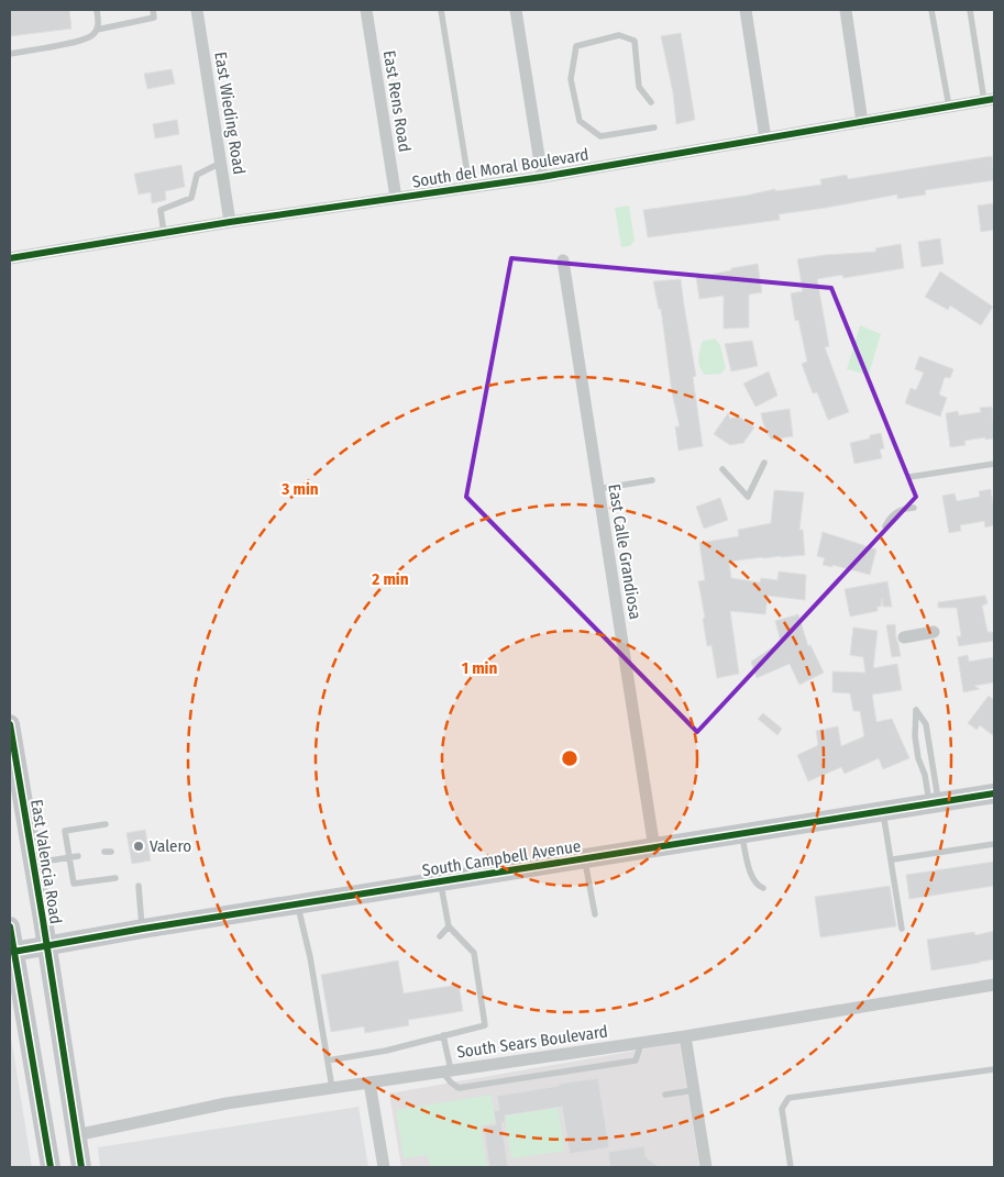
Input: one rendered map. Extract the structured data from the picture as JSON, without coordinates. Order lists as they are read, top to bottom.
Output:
{
  "streets": {
    "main road": ["South Campbell Avenue", "East Valencia Road"],
    "street": [
      "East Rens Road",
      "East Wieding Road",
      "South del Moral Boulevard",
      "East Calle Grandiosa",
      "South Sears Boulevard"
    ]
  },
  "crossings": [
    ["East Rens Road", "South del Moral Boulevard"],
    ["East Wieding Road", "South del Moral Boulevard"],
    ["East Calle Grandiosa", "South Campbell Avenue"],
    ["South Campbell Avenue", "East Valencia Road"],
    ["East Valencia Road", "South Sears Boulevard"]
  ],
  "places": ["Valero"],
  "rings": ["3 min", "2 min", "1 min"]
}
